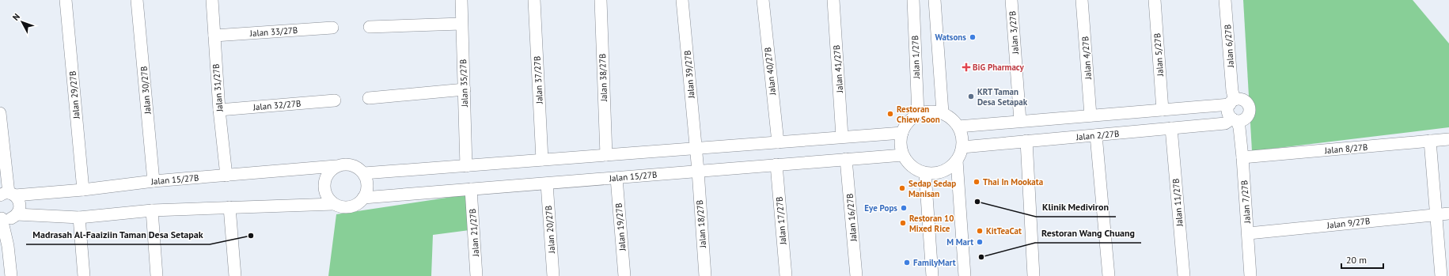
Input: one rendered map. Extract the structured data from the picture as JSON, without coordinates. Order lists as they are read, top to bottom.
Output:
{
  "streets": {
    "street": [
      "Jalan 33/27B",
      "Jalan 3/27B",
      "Jalan 6/27B",
      "Jalan 5/27B",
      "Jalan 1/27B",
      "Jalan 4/27B",
      "Jalan 41/27B",
      "Jalan 40/27B",
      "Jalan 39/27B",
      "Jalan 38/27B",
      "Jalan 37/27B",
      "Jalan 35/27B",
      "Jalan 31/27B",
      "Jalan 30/27B",
      "Jalan 29/27B",
      "Jalan 32/27B",
      "Jalan 2/27B",
      "Jalan 8/27B",
      "Jalan 15/27B",
      "Jalan 7/27B",
      "Jalan 11/27B",
      "Jalan 16/27B",
      "Jalan 17/27B",
      "Jalan 9/27B",
      "Jalan 18/27B",
      "Jalan 19/27B",
      "Jalan 20/27B",
      "Jalan 21/27B"
    ]
  },
  "crossings": [
    ["Jalan 33/27B", "Jalan 31/27B"],
    ["Jalan 6/27B", "Jalan 2/27B"],
    ["Jalan 6/27B", "Jalan 7/27B"],
    ["Jalan 1/27B", "Jalan 2/27B"],
    ["Jalan 1/27B", "Jalan 15/27B"],
    ["Jalan 39/27B", "Jalan 15/27B"],
    ["Jalan 39/27B", "Jalan 18/27B"],
    ["Jalan 31/27B", "Jalan 32/27B"],
    ["Jalan 31/27B", "Jalan 15/27B"],
    ["Jalan 30/27B", "Jalan 15/27B"],
    ["Jalan 29/27B", "Jalan 15/27B"],
    ["Jalan 2/27B", "Jalan 15/27B"],
    ["Jalan 2/27B", "Jalan 7/27B"],
    ["Jalan 2/27B", "Jalan 11/27B"],
    ["Jalan 8/27B", "Jalan 7/27B"],
    ["Jalan 15/27B", "Jalan 16/27B"],
    ["Jalan 15/27B", "Jalan 17/27B"],
    ["Jalan 15/27B", "Jalan 18/27B"],
    ["Jalan 15/27B", "Jalan 19/27B"],
    ["Jalan 15/27B", "Jalan 20/27B"],
    ["Jalan 15/27B", "Jalan 21/27B"],
    ["Jalan 7/27B", "Jalan 9/27B"]
  ],
  "places": {
    "other": [
      "Watsons",
      "KRT Taman Desa Setapak",
      "Restoran Chiew Soon",
      "Thai In Mookata",
      "Sedap Sedap Manisan",
      "Klinik Mediviron",
      "Eye Pops",
      "Restoran 10 Mixed Rice",
      "KitTeaCat",
      "Madrasah Al-Faaiziin Taman Desa Setapak",
      "M Mart",
      "Restoran Wang Chuang",
      "FamilyMart"
    ],
    "health": ["BiG Pharmacy"]
  },
  "scale_bar": "20 m",
  "north": "top left"
}
